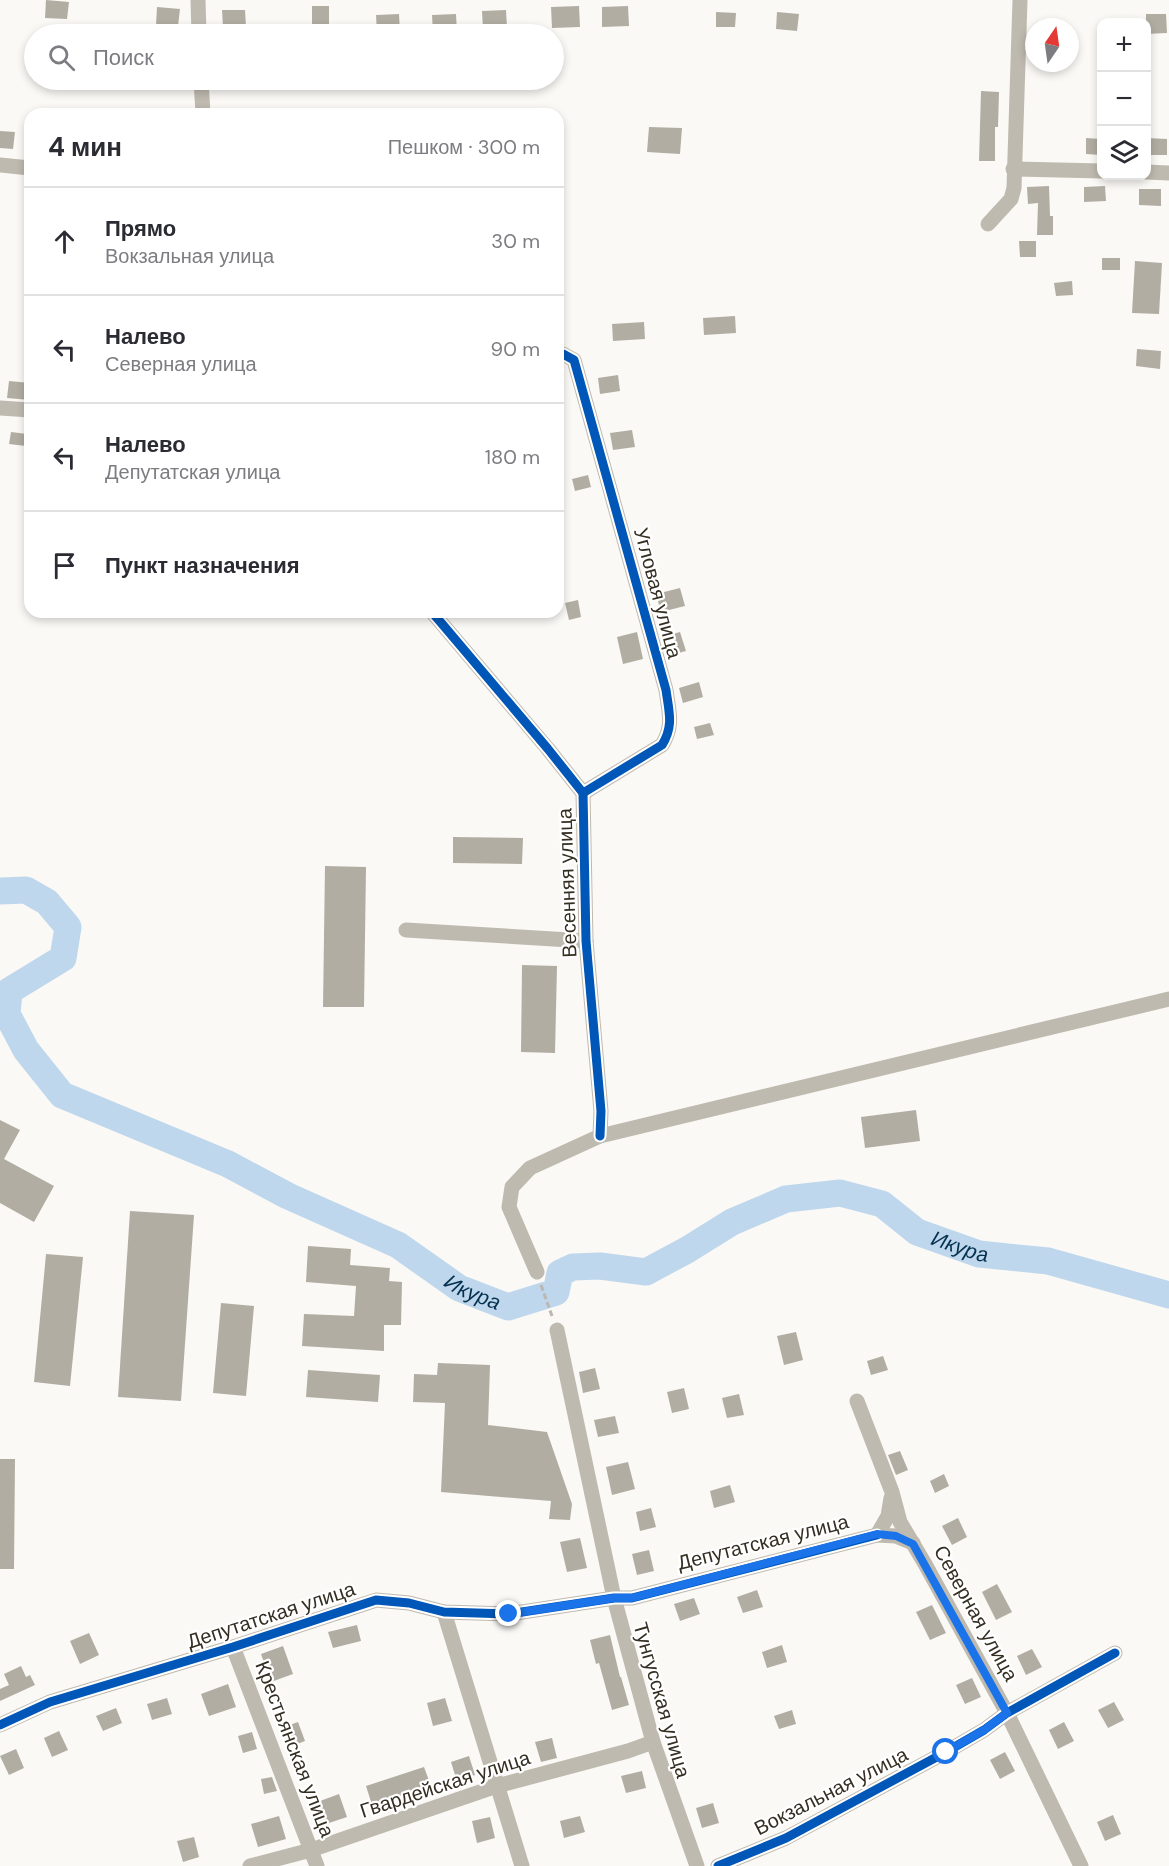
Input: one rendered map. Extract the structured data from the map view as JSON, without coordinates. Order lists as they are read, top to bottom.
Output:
{
  "streets": {
    "street": [
      "Угловая улица",
      "Весенняя улица",
      "Депутатская улица",
      "Северная улица",
      "Тунгусская улица",
      "Крестьянская улица",
      "Гвардейская улица",
      "Вокзальная улица"
    ]
  },
  "crossings": [
    ["Угловая улица", "Весенняя улица"],
    ["Депутатская улица", "Северная улица"],
    ["Депутатская улица", "Тунгусская улица"],
    ["Депутатская улица", "Крестьянская улица"],
    ["Северная улица", "Вокзальная улица"],
    ["Тунгусская улица", "Гвардейская улица"],
    ["Крестьянская улица", "Гвардейская улица"]
  ],
  "water": ["Икура"],
  "north": "top",
  "page": {
    "map_buttons": ["+", "−"],
    "search": "Поиск",
    "heading": ["4 мин", "Пешком · 300 m"],
    "list": [
      ["Прямо", "Вокзальная улица", "30 m"],
      ["Налево", "Северная улица", "90 m"],
      ["Налево", "Депутатская улица", "180 m"],
      "Пункт назначения"
    ]
  }
}
